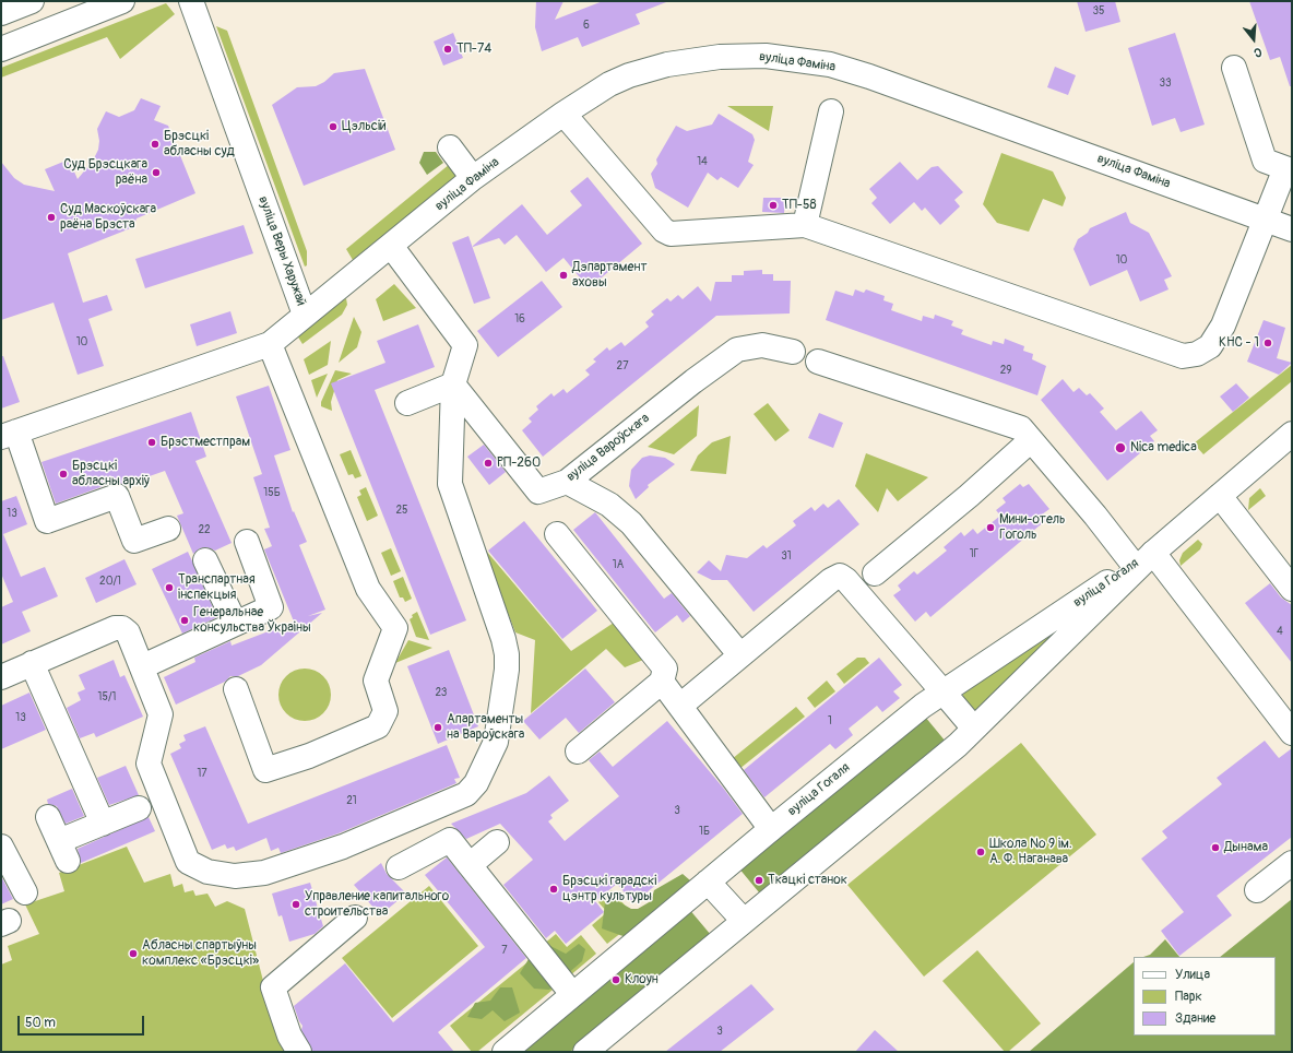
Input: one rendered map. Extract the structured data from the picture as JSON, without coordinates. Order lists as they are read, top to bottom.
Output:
{
  "streets": {
    "main road": [
      "вуліца Фаміна",
      "вуліца Веры Харужай",
      "вуліца Вароўскага",
      "вуліца Гогаля"
    ]
  },
  "crossings": [
    ["вуліца Фаміна", "вуліца Веры Харужай"]
  ],
  "places": [
    "ТП-74",
    "Цэльсій",
    "Брэсцкі абласны суд",
    "Суд Брэсцкага раёна",
    "ТП-58",
    "Суд Маскоўскага раёна Брэста",
    "Дэпартамент аховы",
    "КНС - 1",
    "Брэстместпрам",
    "Nica medica",
    "РП-260",
    "Брэсцкі абласны архіў",
    "Мини-отель Гоголь",
    "Транспартная інспекцыя",
    "Генеральнае консульства Ўкраіны",
    "Апартаменты на Вароўскага",
    "Дынама",
    "Школа № 9 ім. А. Ф. Наганава",
    "Ткацкі станок",
    "Брэсцкі гарадскі цэнтр культуры",
    "Управление капитального строительства",
    "Абласны спартыўны комплекс «Брэсцкі»",
    "Клоун"
  ],
  "house_numbers": [
    "35",
    "6",
    "33",
    "14",
    "10",
    "16",
    "10",
    "27",
    "29",
    "15Б",
    "25",
    "13",
    "22",
    "1Г",
    "31",
    "1А",
    "20/1",
    "4",
    "23",
    "15/1",
    "13",
    "1",
    "17",
    "21",
    "3",
    "1Б",
    "7",
    "3"
  ],
  "legend": ["Улица", "Парк", "Здание"],
  "scale_bar": "50 m",
  "north": "bottom"
}
